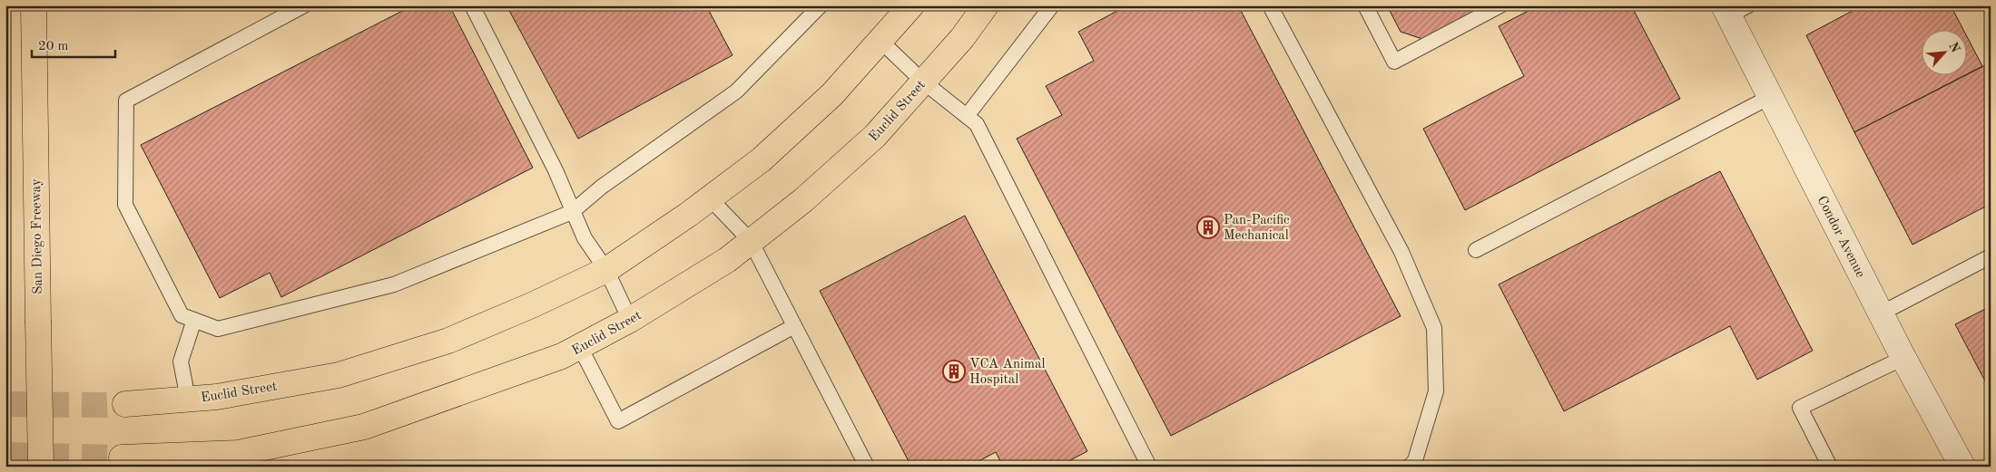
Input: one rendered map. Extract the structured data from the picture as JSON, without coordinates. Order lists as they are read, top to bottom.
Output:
{
  "streets": {
    "main road": ["Euclid Street", "San Diego Freeway"],
    "street": ["Condor Avenue"]
  },
  "places": {
    "building": ["Pan-Pacific Mechanical", "VCA Animal Hospital"]
  },
  "scale_bar": "20 m",
  "north": "top right"
}
